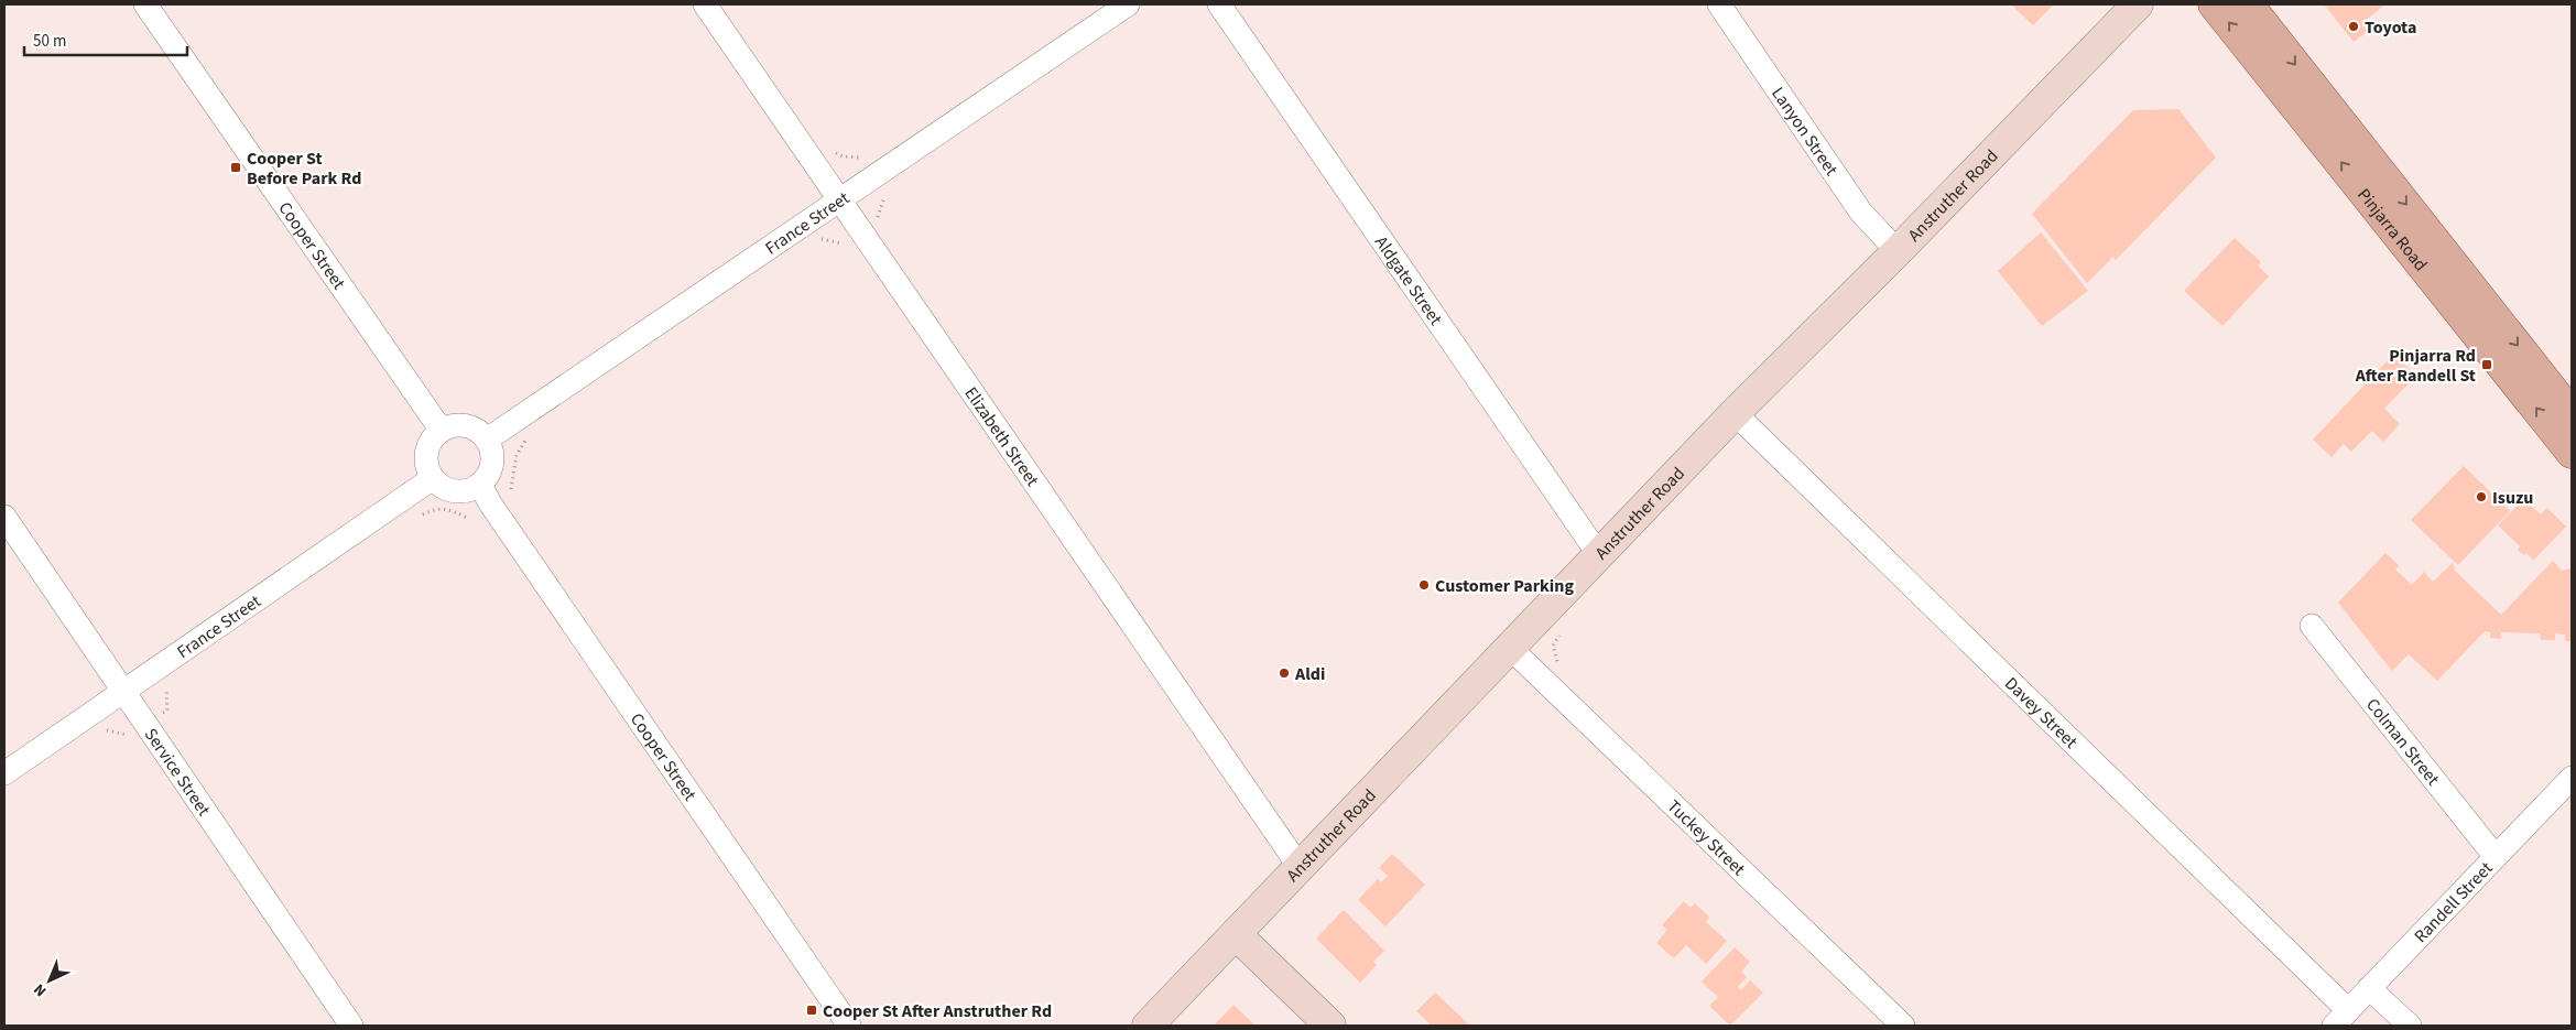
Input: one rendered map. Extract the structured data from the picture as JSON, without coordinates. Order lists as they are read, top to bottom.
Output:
{
  "streets": {
    "main road": ["Anstruther Road", "Pinjarra Road"],
    "street": [
      "Lanyon Street",
      "France Street",
      "Cooper Street",
      "Aldgate Street",
      "Elizabeth Street",
      "Davey Street",
      "Colman Street",
      "Service Street",
      "Tuckey Street",
      "Randell Street"
    ]
  },
  "crossings": [
    ["Lanyon Street", "Anstruther Road"],
    ["Anstruther Road", "Aldgate Street"],
    ["Anstruther Road", "Elizabeth Street"],
    ["Anstruther Road", "Davey Street"],
    ["Anstruther Road", "Tuckey Street"],
    ["France Street", "Cooper Street"],
    ["France Street", "Elizabeth Street"],
    ["France Street", "Service Street"],
    ["Davey Street", "Randell Street"],
    ["Colman Street", "Randell Street"]
  ],
  "places": {
    "other": [
      "Toyota",
      "Isuzu",
      "Customer Parking",
      "Aldi"
    ],
    "transit": ["Cooper St Before Park Rd", "Pinjarra Rd After Randell St", "Cooper St After Anstruther Rd"]
  },
  "scale_bar": "50 m",
  "north": "bottom left"
}
